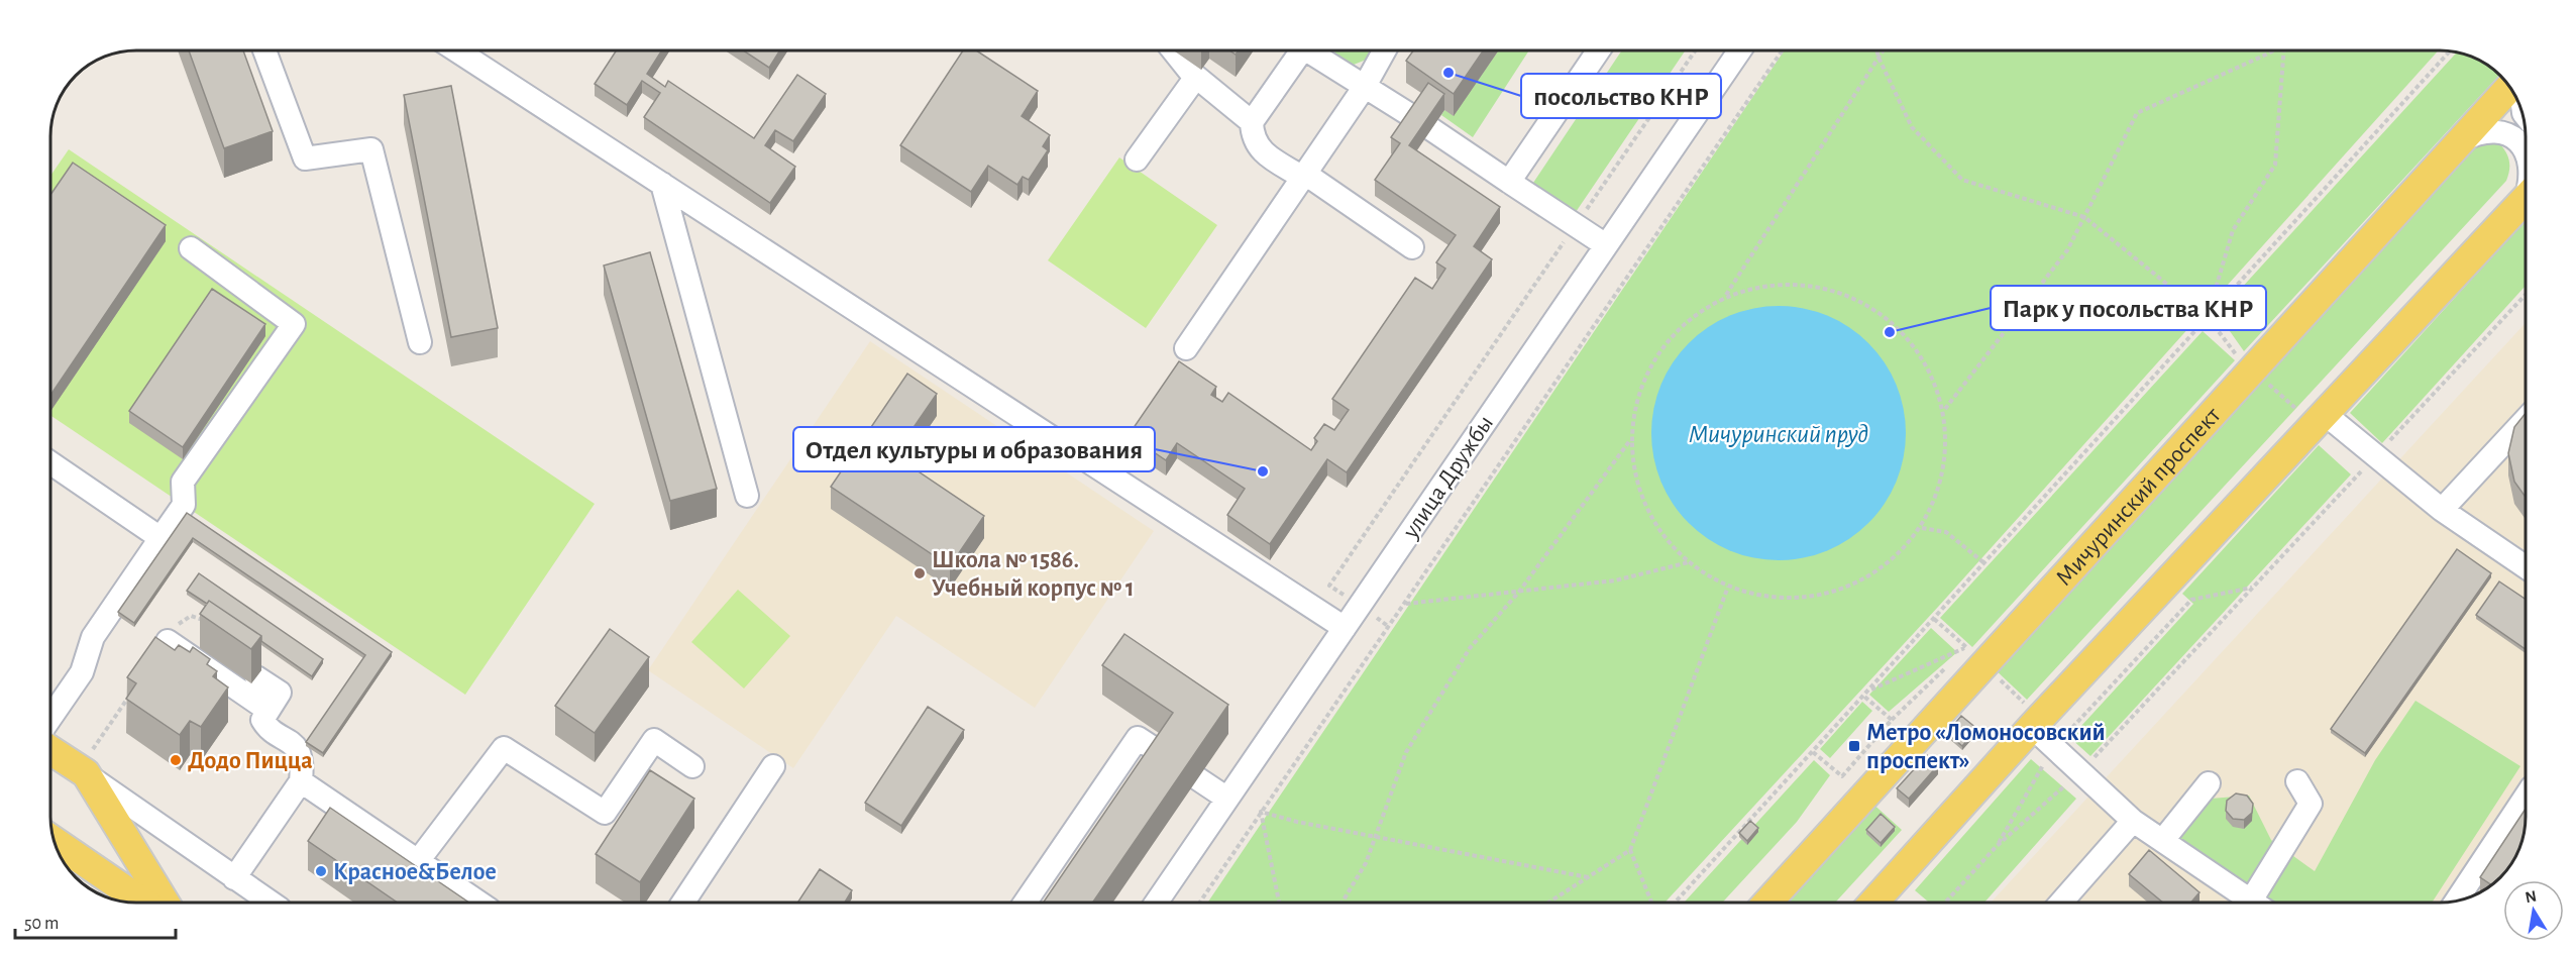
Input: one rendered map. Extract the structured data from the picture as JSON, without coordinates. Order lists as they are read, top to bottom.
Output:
{
  "streets": {
    "main road": ["Мичуринский проспект"],
    "street": ["улица Дружбы"]
  },
  "water": ["Мичуринский пруд"],
  "places": {
    "other": [
      "посольство КНР",
      "Парк у посольства КНР",
      "Отдел культуры и образования",
      "Школа № 1586. Учебный корпус № 1",
      "Додо Пицца",
      "Красное&Белое"
    ],
    "transit": ["Метро «Ломоносовский проспект»"]
  },
  "scale_bar": "50 m",
  "north": "top"
}
